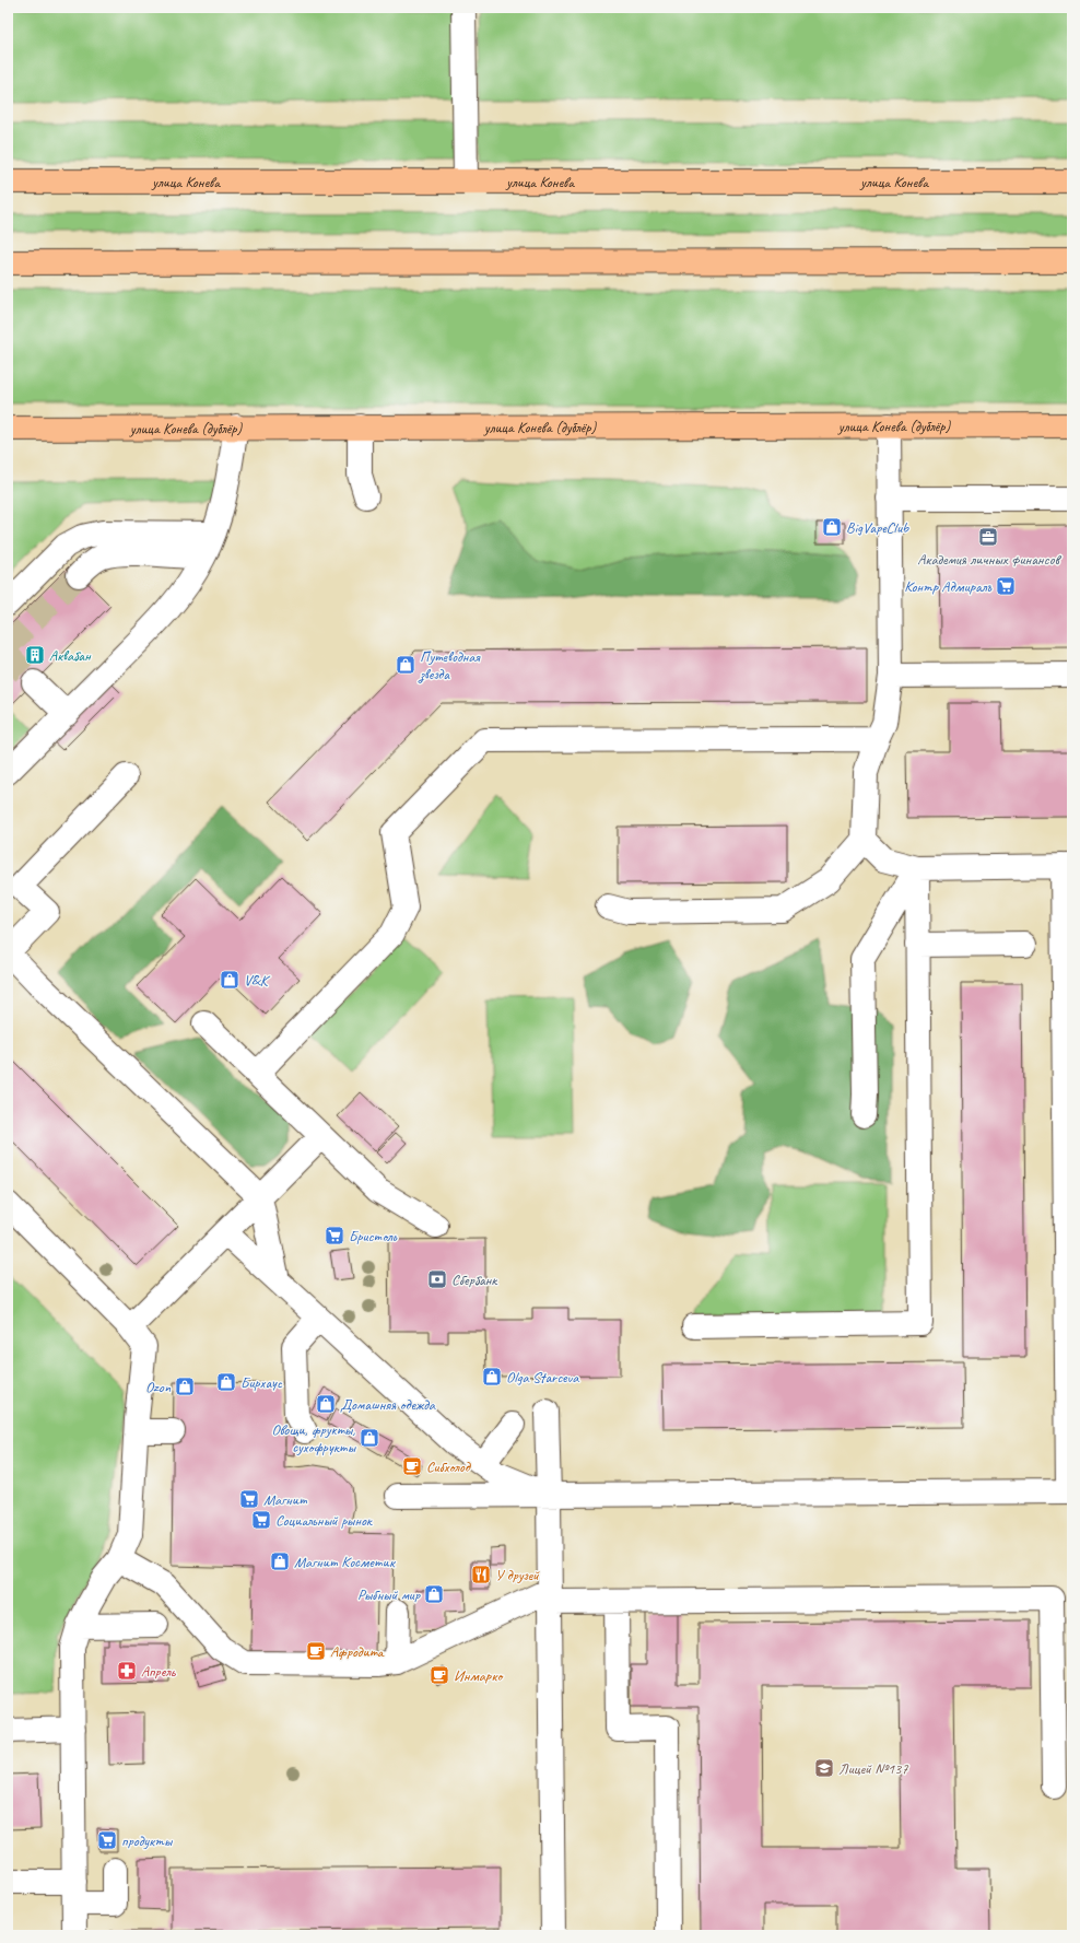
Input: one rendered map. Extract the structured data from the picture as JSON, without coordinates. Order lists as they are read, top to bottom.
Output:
{
  "streets": {
    "main road": ["улица Конева", "улица Конева (дублёр)"]
  },
  "places": {
    "shop": [
      "BigVapeClub",
      "Путеводная звезда",
      "V&K",
      "Olga Starceva",
      "Бирхаус",
      "Ozon",
      "Домашняя одежда",
      "Овощи, фрукты, сухофрукты",
      "Магнит Косметик",
      "Рыбный мир"
    ],
    "office": ["Академия личных финансов"],
    "supermarket": [
      "Контр Адмиралъ",
      "Бристоль",
      "Магнит",
      "Социальный рынок",
      "продукты"
    ],
    "building": ["Аквабан"],
    "bank": ["Сбербанк"],
    "cafe": ["Сибхолод", "Афродита", "Инмарко"],
    "restaurant": ["У друзей"],
    "pharmacy": ["Апрель"],
    "school or university": ["Лицей №137"]
  }
}
